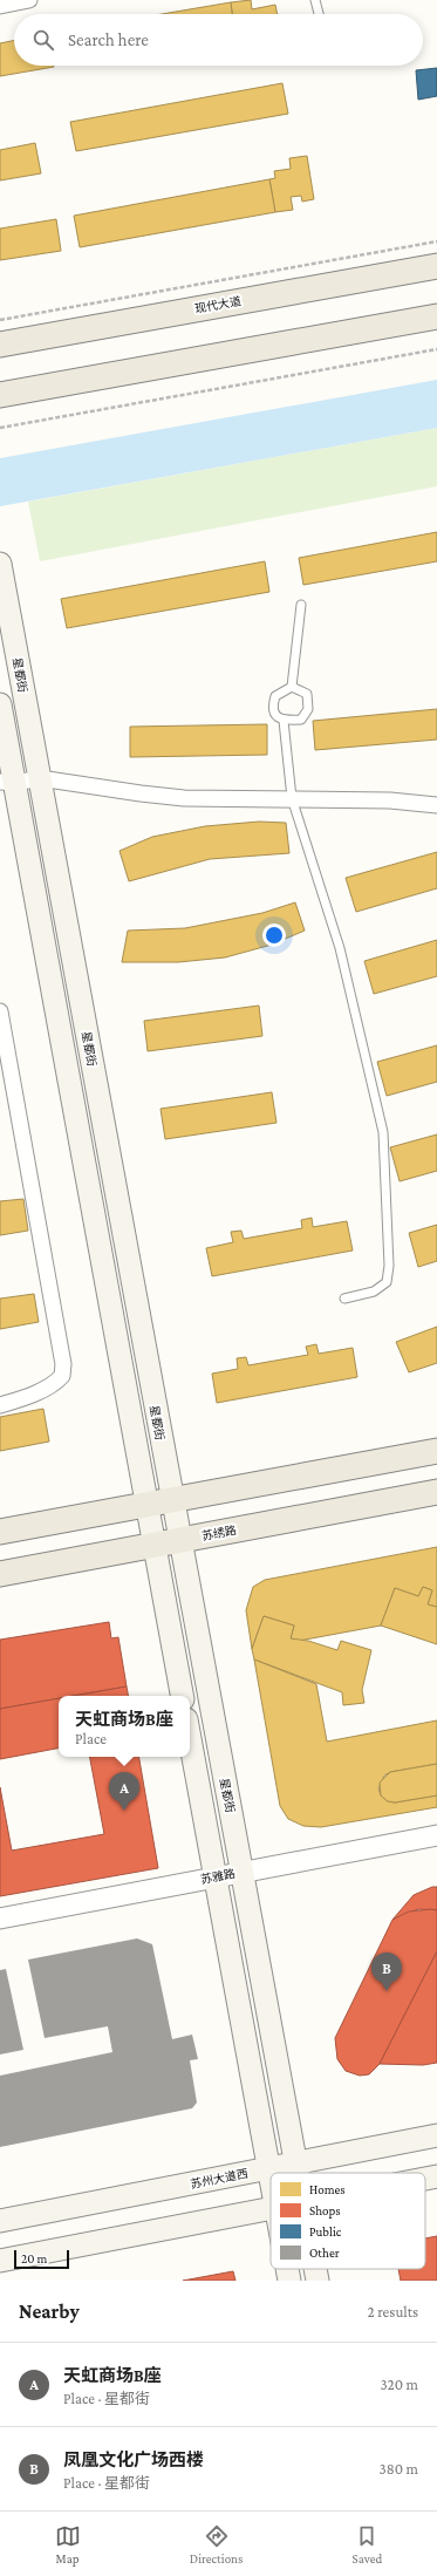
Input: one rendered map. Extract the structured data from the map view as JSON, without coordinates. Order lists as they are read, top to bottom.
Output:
{
  "streets": {
    "main road": [
      "现代大道",
      "星都街",
      "苏绣路",
      "苏州大道西"
    ],
    "street": ["苏雅路"]
  },
  "crossings": [
    ["星都街", "苏绣路"],
    ["星都街", "苏雅路"],
    ["星都街", "苏州大道西"]
  ],
  "legend": [
    "Homes",
    "Shops",
    "Public",
    "Other"
  ],
  "scale_bar": "20 m",
  "page": {
    "search": "Search here",
    "popup": ["天虹商场B座", "Place"],
    "pins": ["A", "B"],
    "scale": "20 m",
    "heading": ["Nearby", "2 results"],
    "list": [
      {
        "mark": "A",
        "name": "天虹商场B座",
        "note": "Place · 星都街",
        "value": "320 m"
      },
      {
        "mark": "B",
        "name": "凤凰文化广场西楼",
        "note": "Place · 星都街",
        "value": "380 m"
      }
    ],
    "nav": ["Map", "Directions", "Saved"]
  }
}
